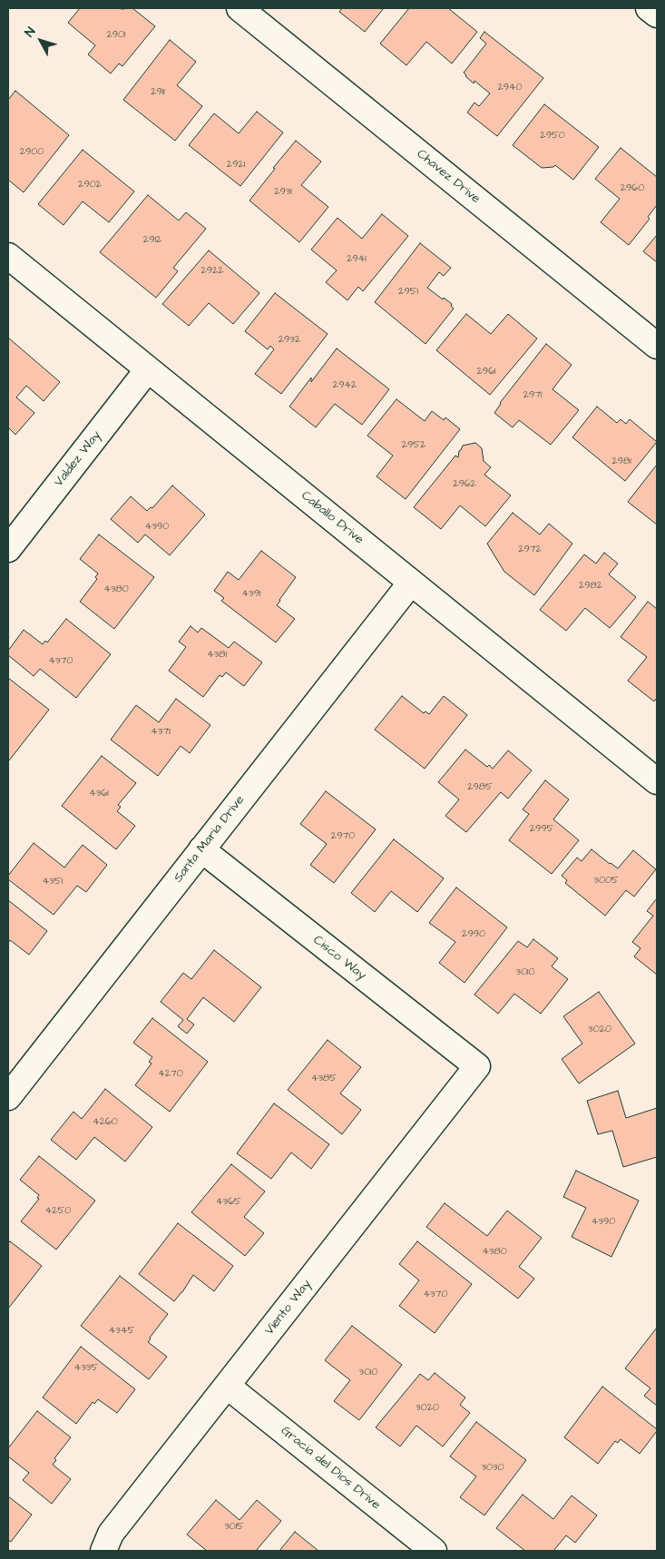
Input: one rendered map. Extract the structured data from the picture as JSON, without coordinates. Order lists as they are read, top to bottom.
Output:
{
  "streets": {
    "street": [
      "Chavez Drive",
      "Valdez Way",
      "Caballo Drive",
      "Santa Maria Drive",
      "Cisco Way",
      "Viento Way",
      "Gracia del Dios Drive"
    ]
  },
  "crossings": [
    ["Valdez Way", "Caballo Drive"],
    ["Caballo Drive", "Santa Maria Drive"],
    ["Santa Maria Drive", "Cisco Way"],
    ["Cisco Way", "Viento Way"],
    ["Viento Way", "Gracia del Dios Drive"]
  ],
  "house_numbers": [
    "2901",
    "2940",
    "2911",
    "2950",
    "2900",
    "2921",
    "2902",
    "2960",
    "2931",
    "2912",
    "2941",
    "2922",
    "2951",
    "2932",
    "2961",
    "2942",
    "2971",
    "2952",
    "2981",
    "2962",
    "4390",
    "2972",
    "2982",
    "4380",
    "4391",
    "4381",
    "4370",
    "4371",
    "2985",
    "4361",
    "2995",
    "2970",
    "3005",
    "4351",
    "2990",
    "3010",
    "3020",
    "4270",
    "4385",
    "4260",
    "4365",
    "4250",
    "4390",
    "4380",
    "4370",
    "4345",
    "4335",
    "3010",
    "3020",
    "3030",
    "3015"
  ],
  "north": "top left"
}
